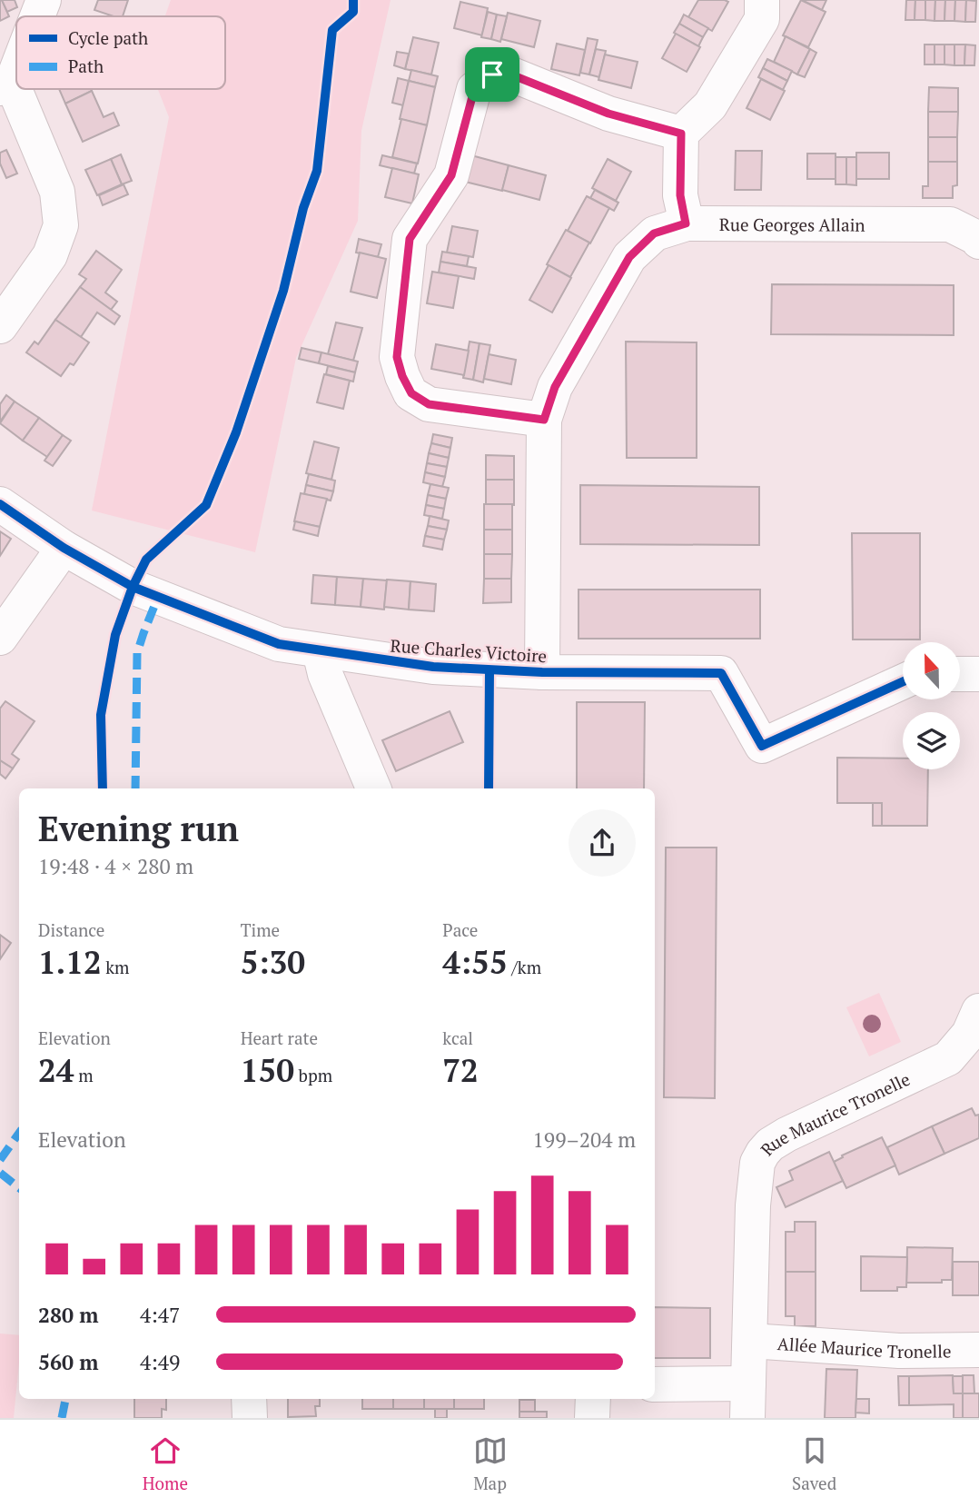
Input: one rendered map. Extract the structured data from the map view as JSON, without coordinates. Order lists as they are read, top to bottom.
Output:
{
  "streets": {
    "street": [
      "Rue Georges Allain",
      "Rue Charles Victoire",
      "Rue Maurice Tronelle",
      "Allée Maurice Tronelle"
    ]
  },
  "crossings": [
    ["Rue Georges Allain", "Rue Charles Victoire"],
    ["Rue Maurice Tronelle", "Allée Maurice Tronelle"]
  ],
  "legend": ["Cycle path", "Path"],
  "north": "top",
  "page": {
    "heading": ["Evening run", "19:48 · 4 × 280 m"],
    "stats": [
      ["Distance", "1.12 km"],
      ["Time", "5:30"],
      ["Pace", "4:55 /km"],
      ["Elevation", "24 m"],
      ["Heart rate", "150 bpm"],
      ["kcal", "72"]
    ],
    "chart": ["Elevation", "199–204 m"],
    "list": [
      {
        "name": "280 m",
        "note": "4:47"
      },
      {
        "name": "560 m",
        "note": "4:49"
      }
    ],
    "tabs": ["Home", "Map", "Saved"]
  }
}
